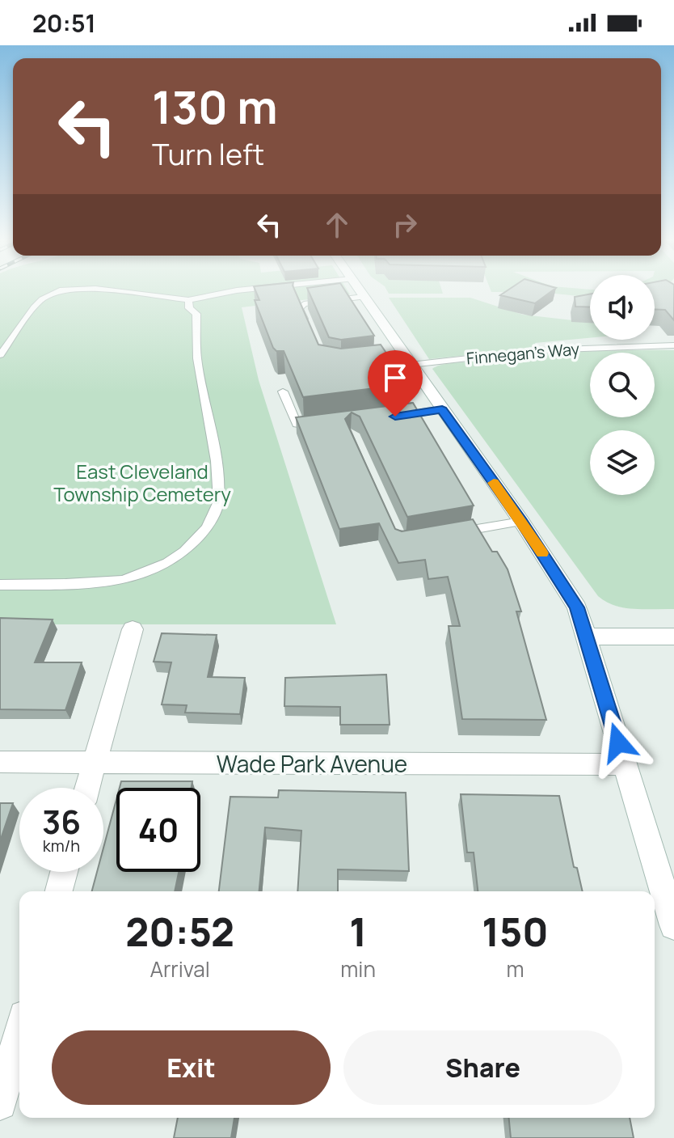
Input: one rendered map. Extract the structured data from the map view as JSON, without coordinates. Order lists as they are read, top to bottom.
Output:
{
  "streets": {
    "street": ["Wade Park Avenue"],
    "lane": ["Finnegan's Way"]
  },
  "parks": ["East Cleveland Township Cemetery"],
  "page": {
    "status": "20:51",
    "turn": ["130 m", "Turn left"],
    "speed": "36 km/h",
    "limit": "40",
    "eta": [
      "20:52",
      "Arrival",
      "1",
      "min",
      "150",
      "m"
    ],
    "buttons": ["Exit", "Share"]
  }
}
